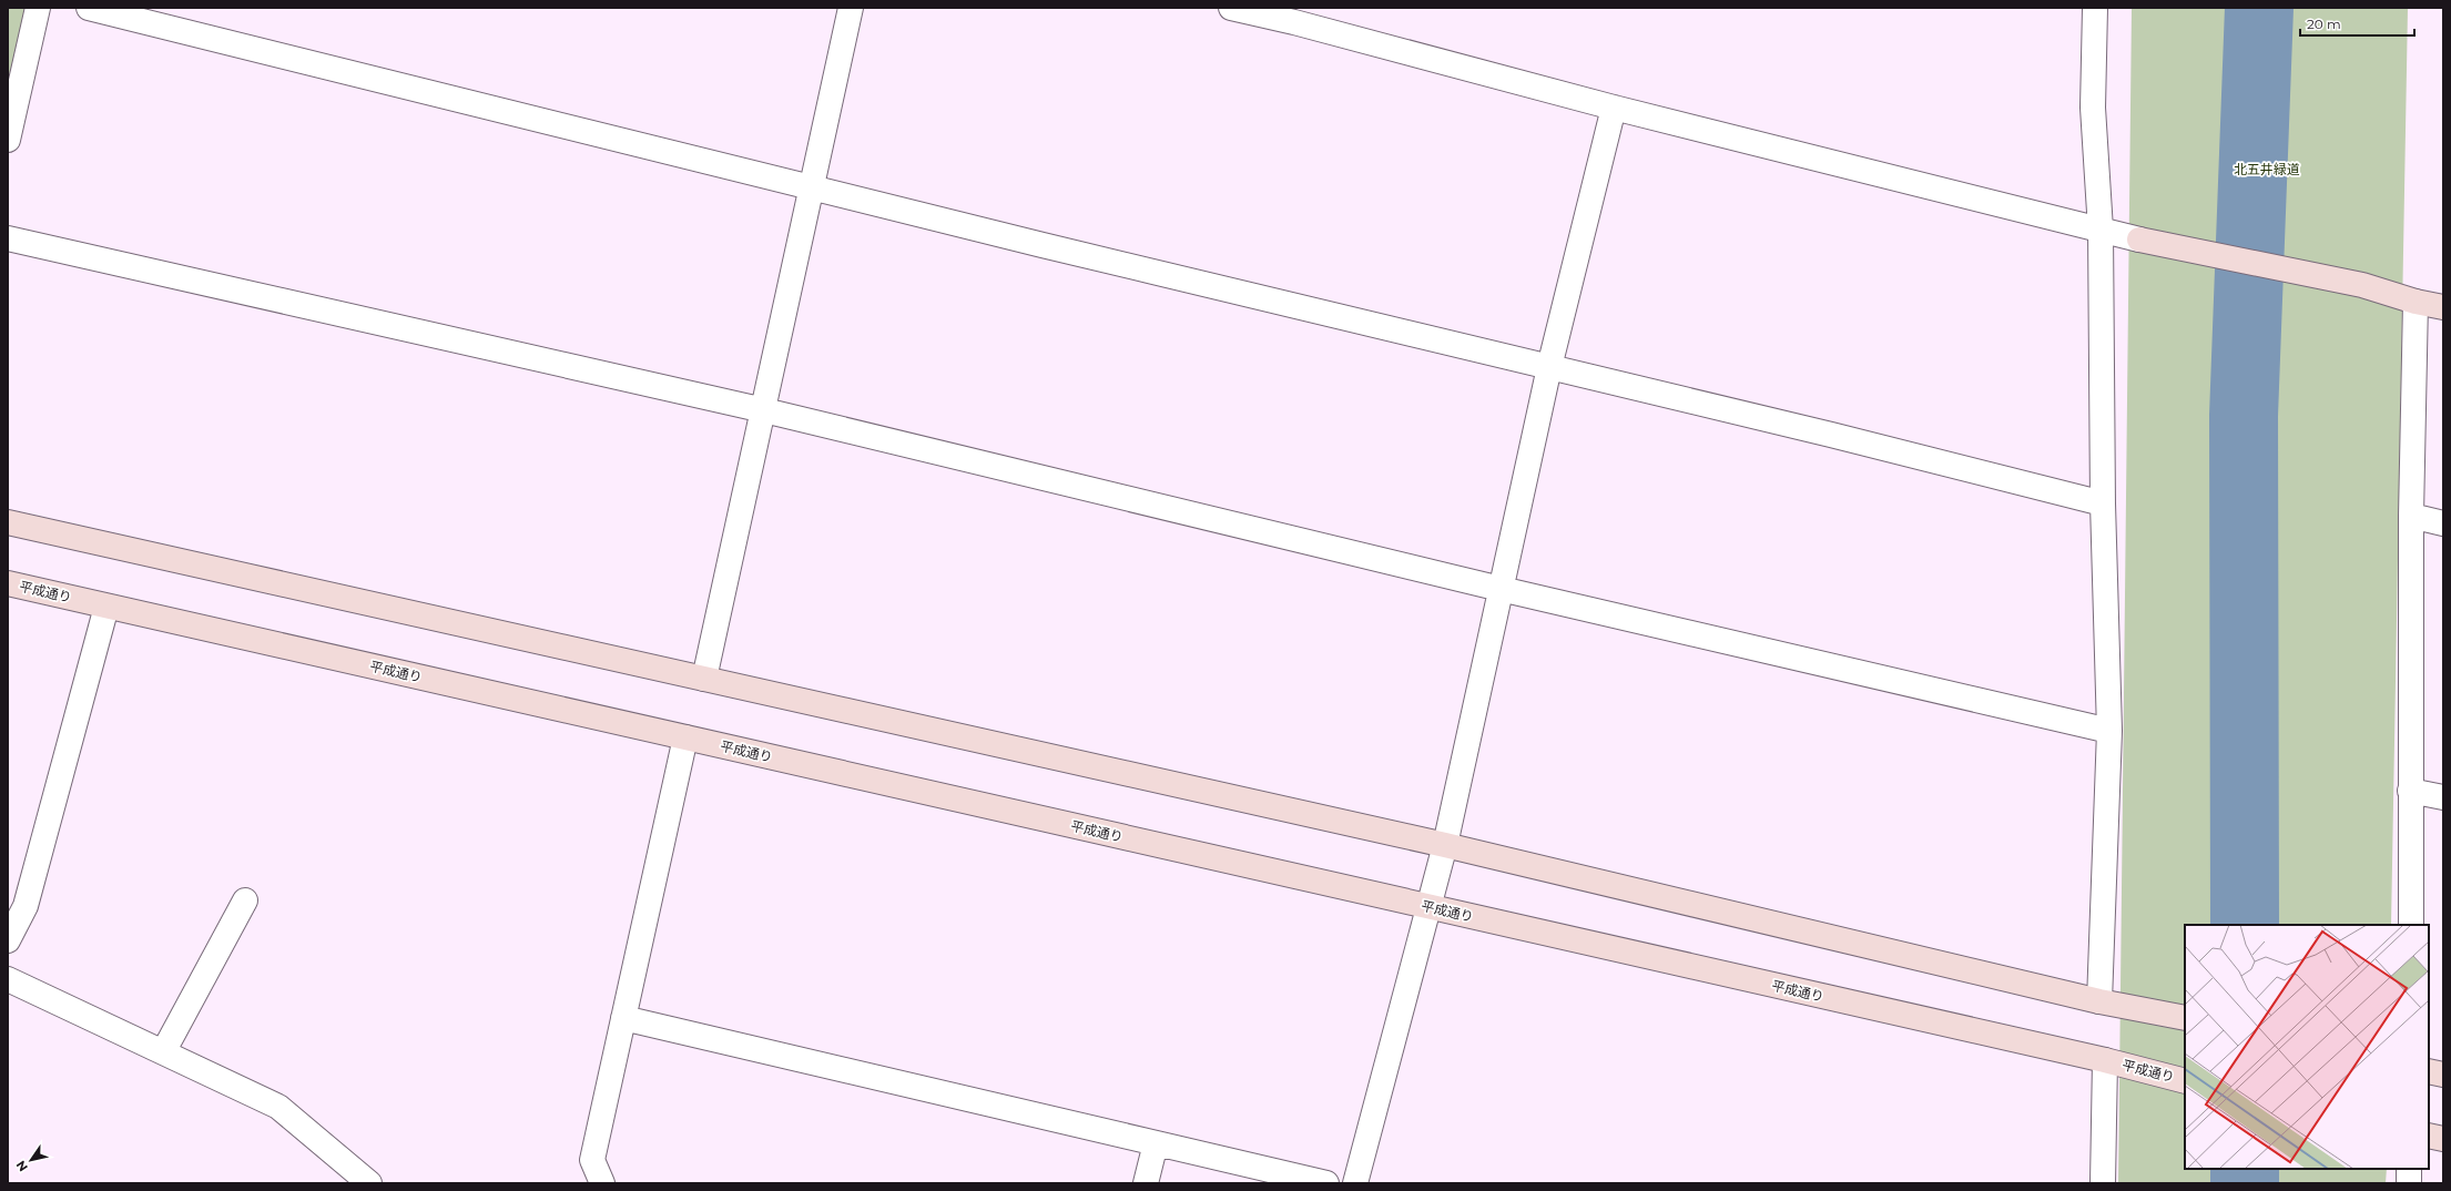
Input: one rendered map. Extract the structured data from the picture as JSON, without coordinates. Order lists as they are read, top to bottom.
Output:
{
  "streets": {
    "street": ["平成通り"]
  },
  "parks": ["北五井緑道"],
  "scale_bar": "20 m",
  "north": "bottom left"
}
